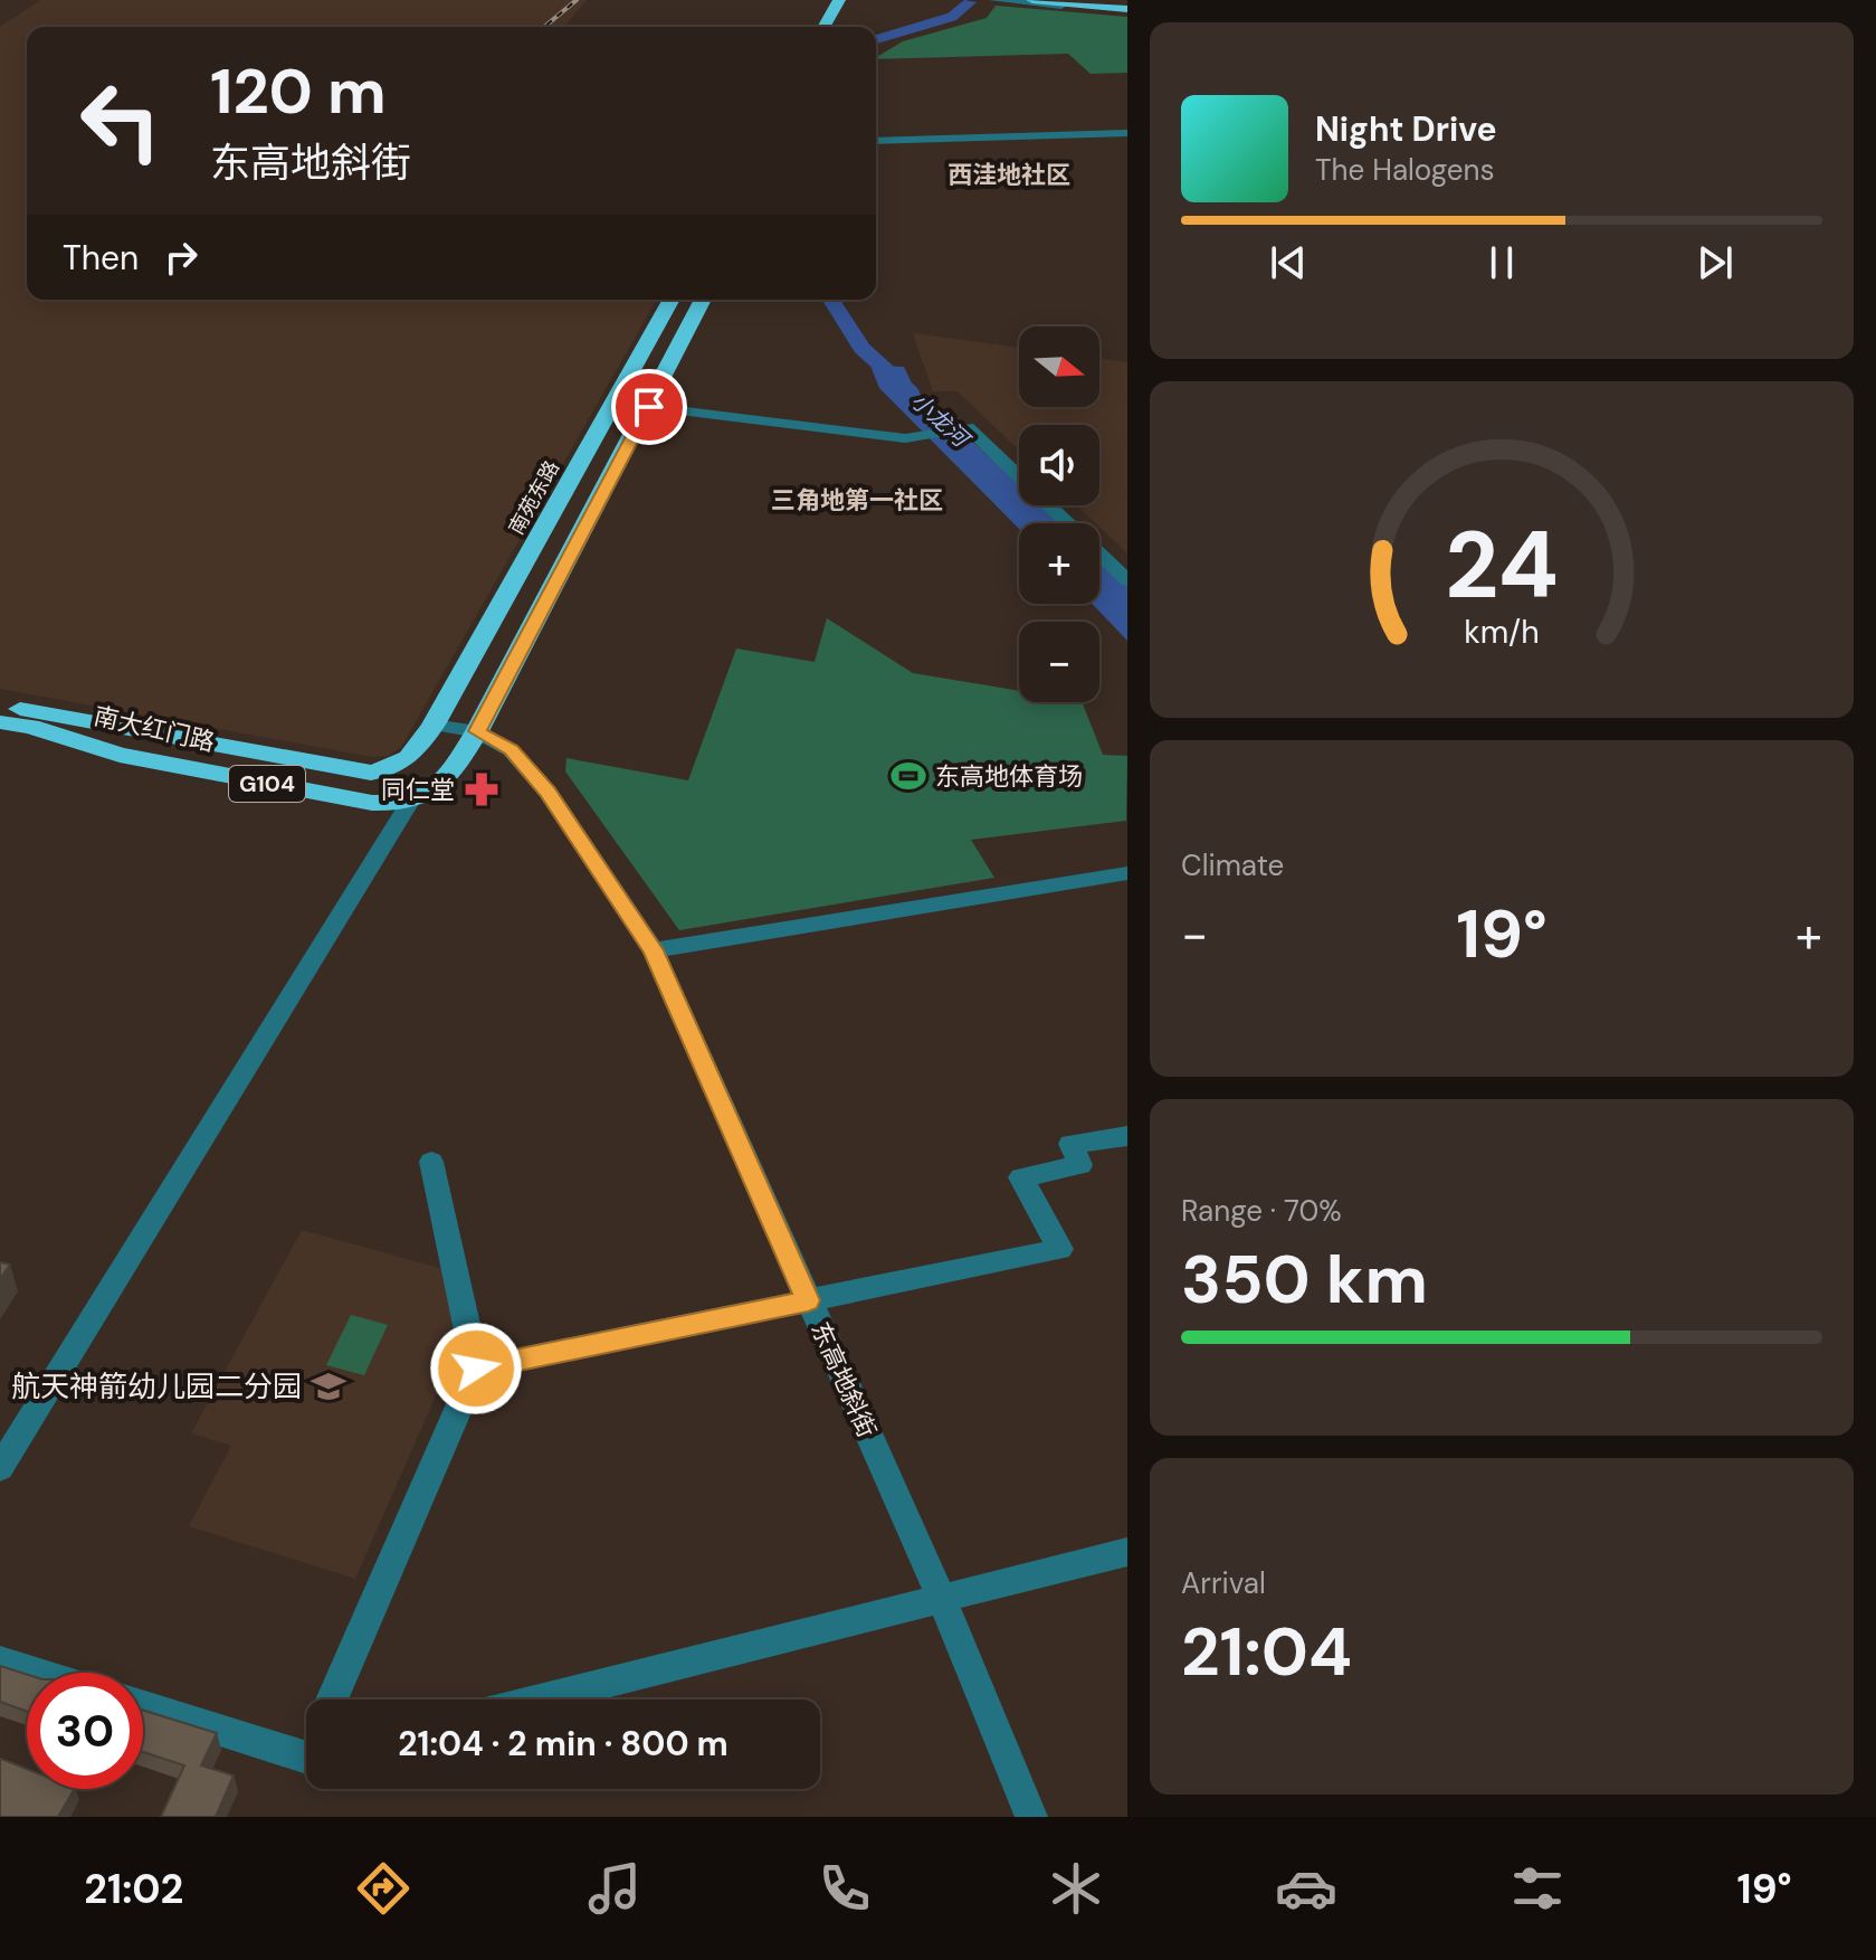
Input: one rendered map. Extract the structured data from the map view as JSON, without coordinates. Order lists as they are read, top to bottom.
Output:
{
  "streets": {
    "highway": ["南苑东路", "南大红门路", "G104"],
    "street": ["东高地斜街"]
  },
  "crossings": [
    ["南苑东路", "南大红门路"],
    ["南苑东路", "东高地斜街"],
    ["南大红门路", "东高地斜街"]
  ],
  "districts": ["西洼地社区", "三角地第一社区"],
  "water": ["小龙河"],
  "places": {
    "sports": ["东高地体育场"],
    "pharmacy": ["同仁堂"],
    "school or university": ["航天神箭幼儿园二分园"]
  },
  "north": "right",
  "page": {
    "turn": ["120 m", "东高地斜街"],
    "song": ["Night Drive", "The Halogens"],
    "then": "Then",
    "map_buttons": ["+", "−"],
    "tile": [
      "Climate",
      ["Range · 70%", "350 km"],
      ["Arrival", "21:04"]
    ],
    "heat": ["−", "19°", "+"],
    "limit": "30",
    "trip": "21:04 · 2 min · 800 m",
    "tabs": ["21:02", "19°"],
    "gauge": ["24", "km/h"]
  }
}
